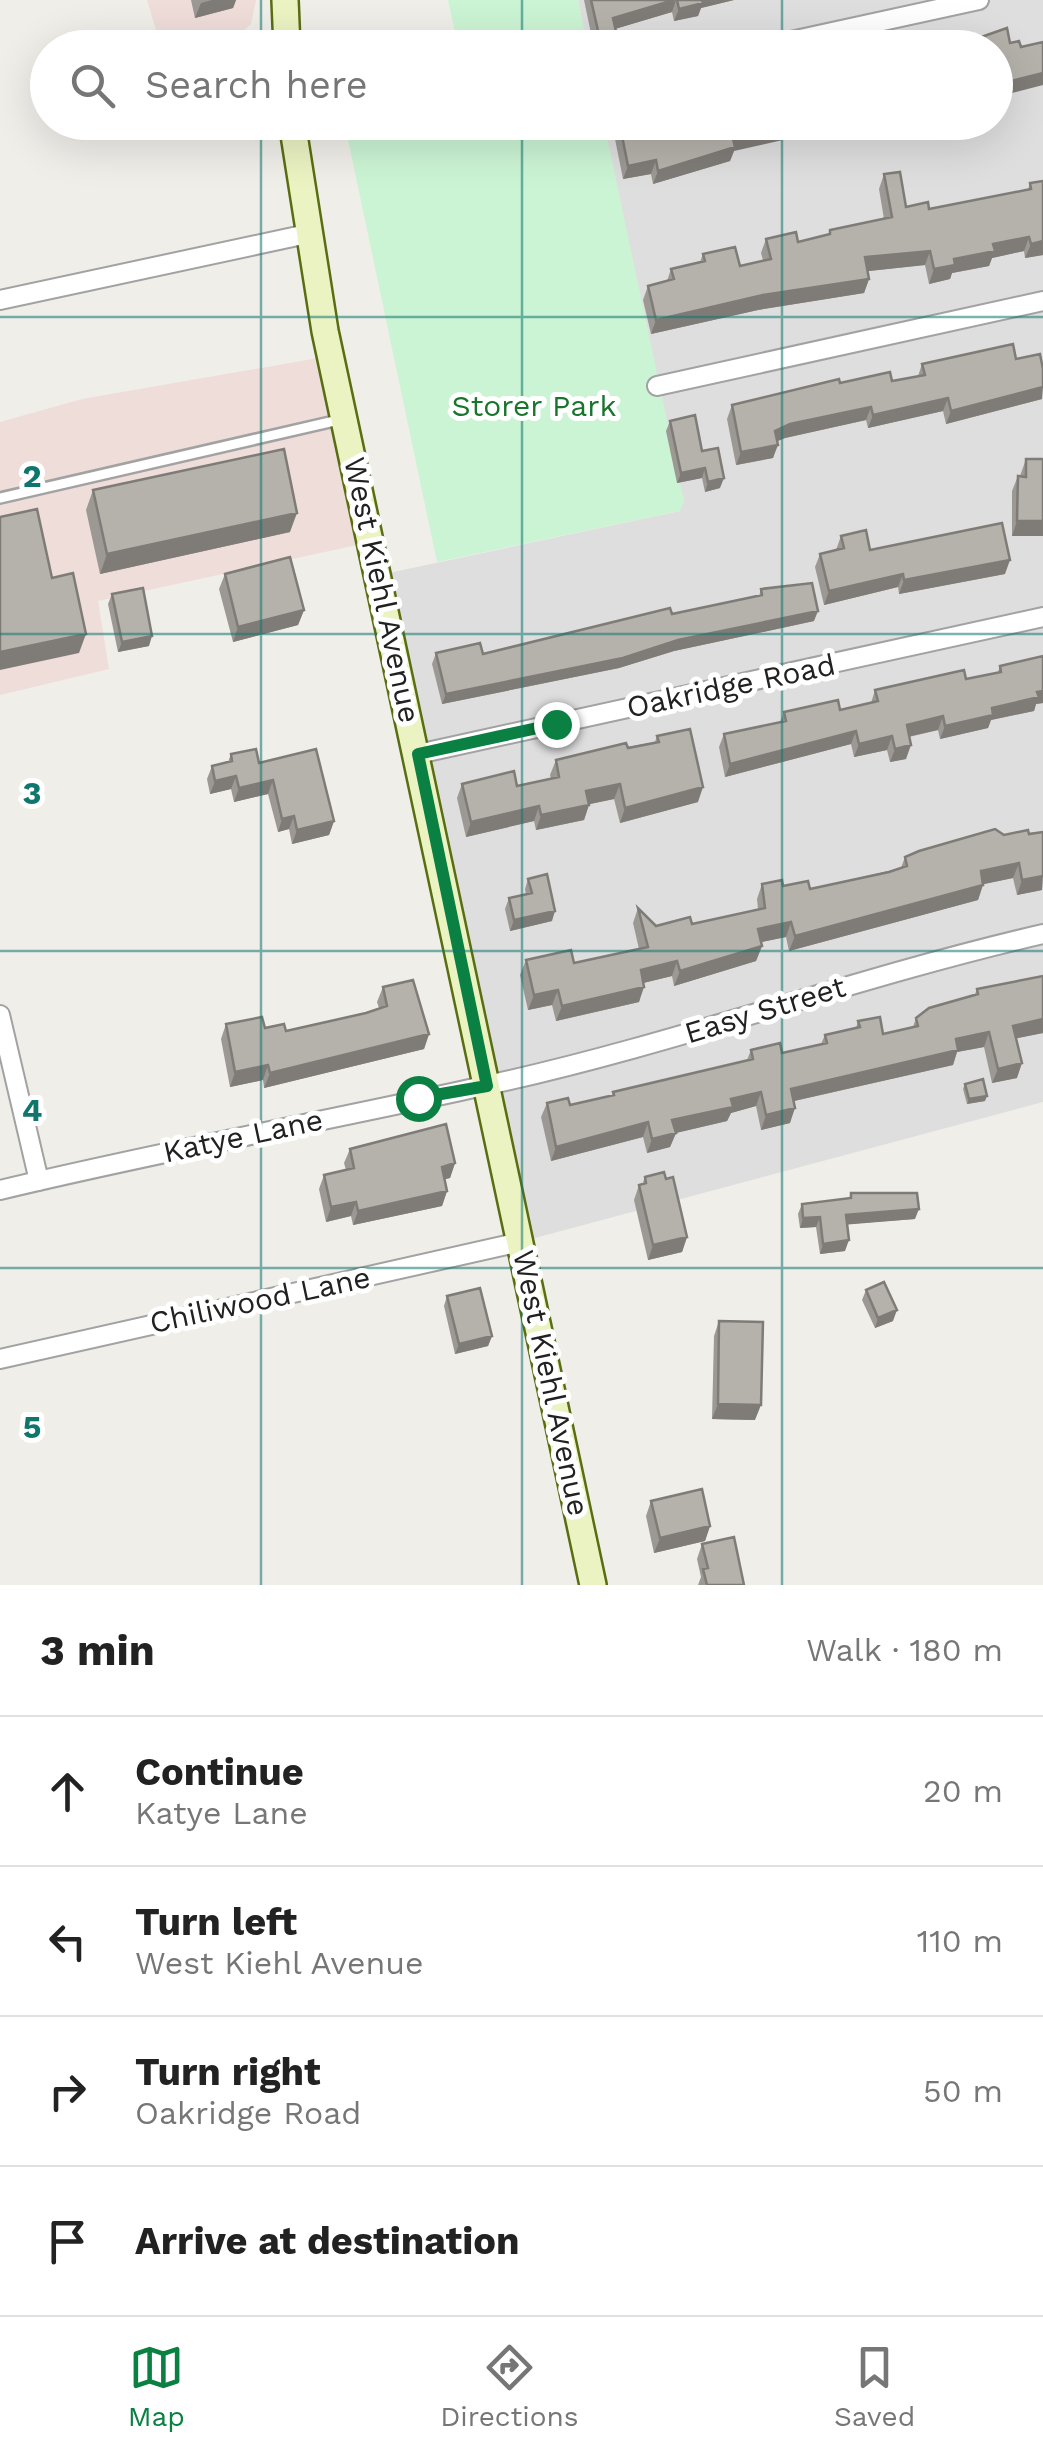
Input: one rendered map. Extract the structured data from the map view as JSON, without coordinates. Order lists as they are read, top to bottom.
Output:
{
  "streets": {
    "street": [
      "West Kiehl Avenue",
      "Oakridge Road",
      "Easy Street",
      "Katye Lane",
      "Chiliwood Lane"
    ]
  },
  "crossings": [
    ["West Kiehl Avenue", "Oakridge Road"],
    ["West Kiehl Avenue", "Easy Street"],
    ["West Kiehl Avenue", "Katye Lane"],
    ["West Kiehl Avenue", "Chiliwood Lane"],
    ["Easy Street", "Katye Lane"]
  ],
  "parks": ["Storer Park"],
  "page": {
    "search": "Search here",
    "heading": ["3 min", "Walk · 180 m"],
    "list": [
      ["Continue", "Katye Lane", "20 m"],
      ["Turn left", "West Kiehl Avenue", "110 m"],
      ["Turn right", "Oakridge Road", "50 m"],
      "Arrive at destination"
    ],
    "nav": ["Map", "Directions", "Saved"]
  },
  "grid": {
    "rows": [
      "2",
      "3",
      "4",
      "5"
    ]
  }
}
